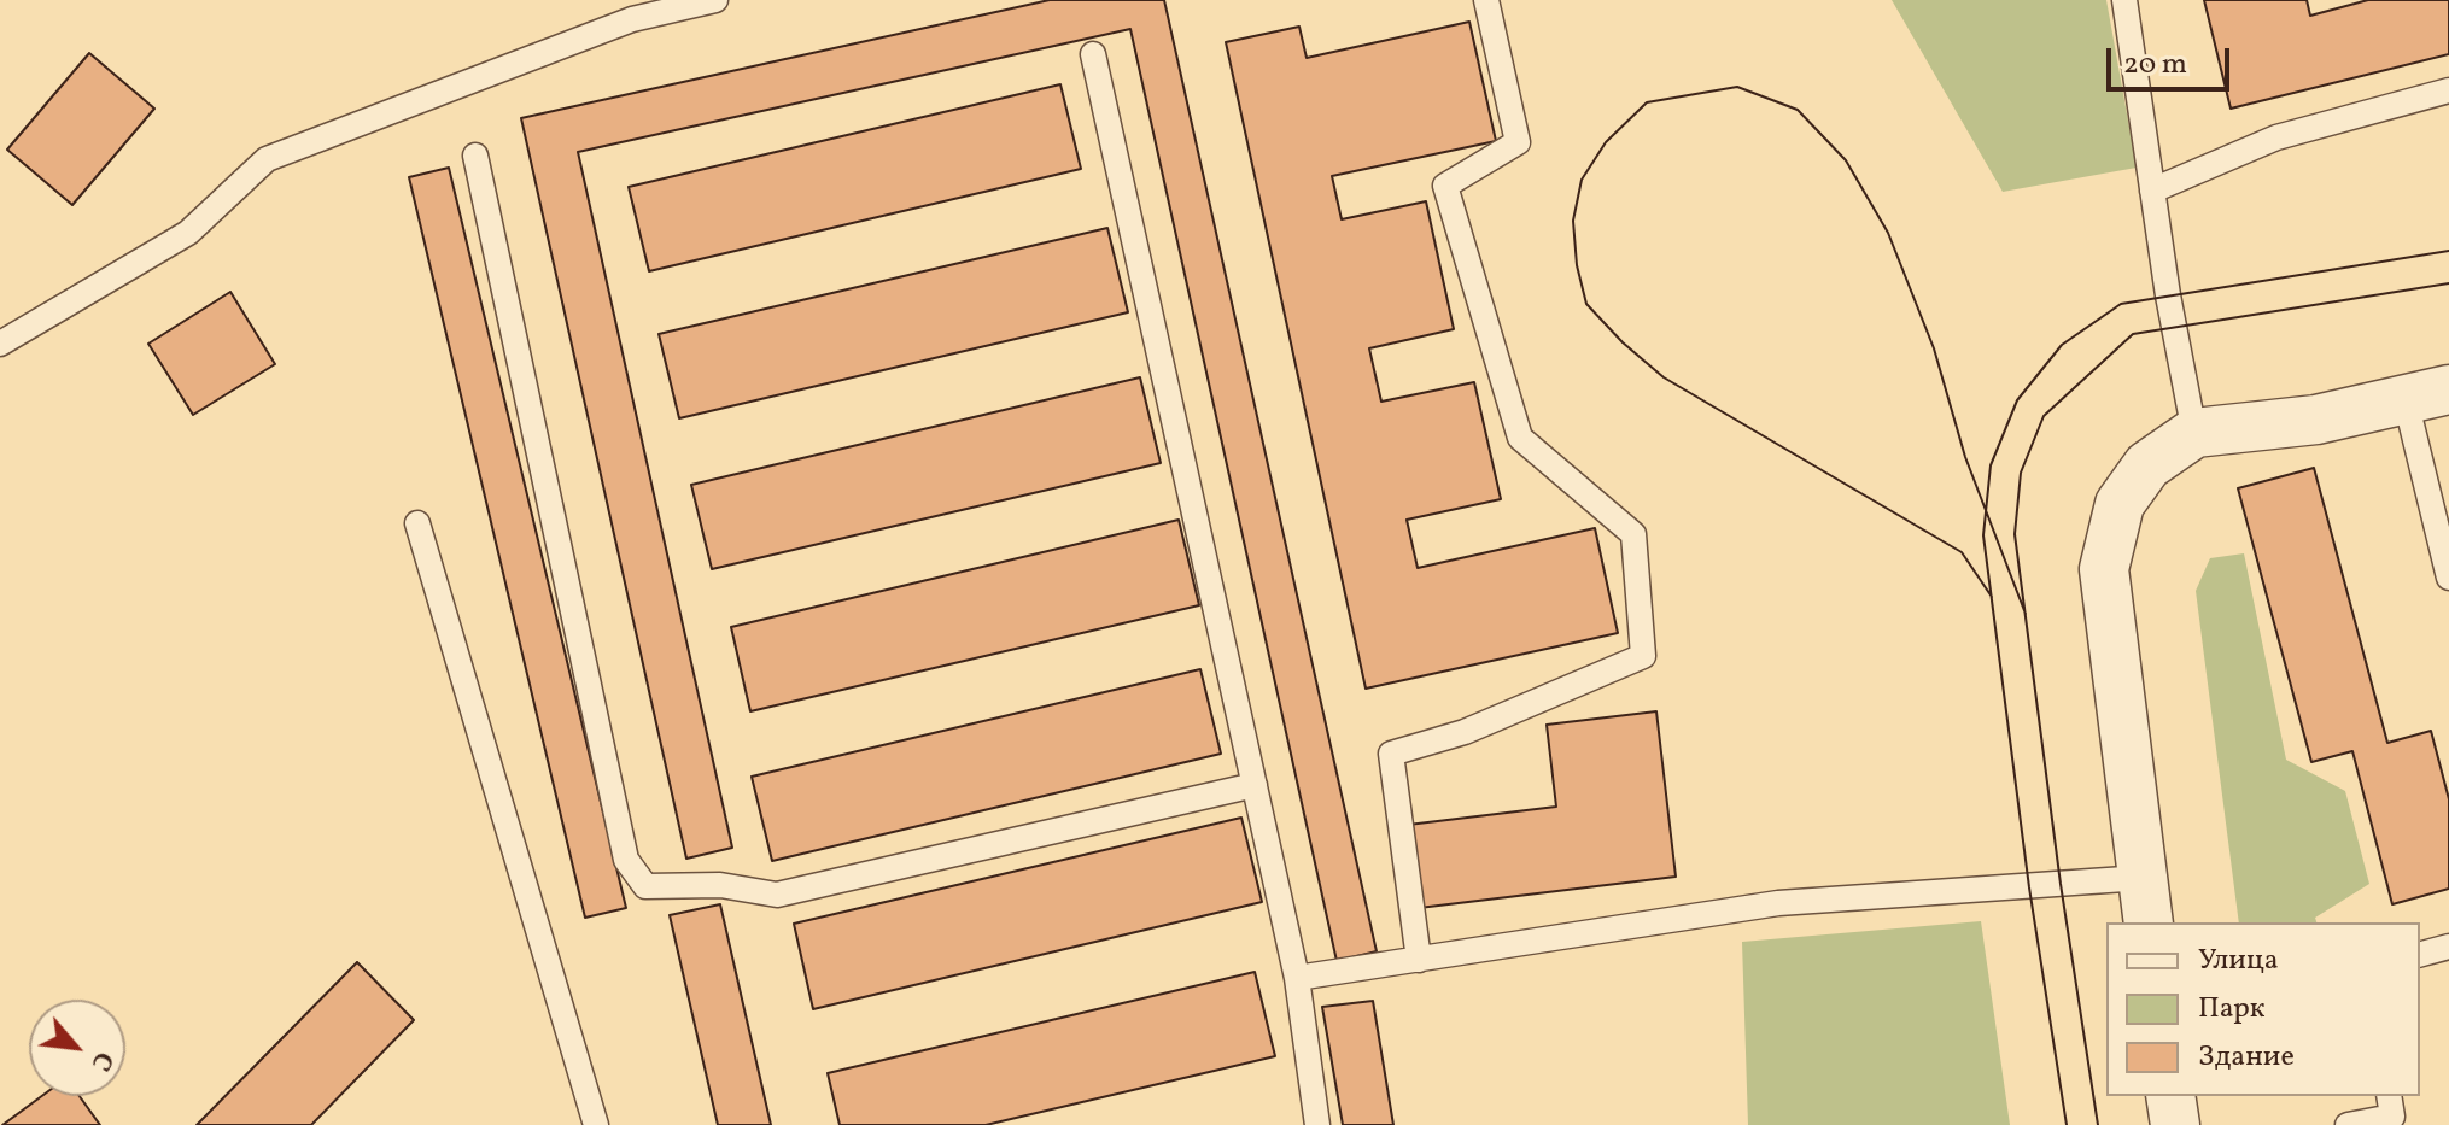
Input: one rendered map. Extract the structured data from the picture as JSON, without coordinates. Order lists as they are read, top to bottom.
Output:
{
  "legend": ["Улица", "Парк", "Здание"],
  "scale_bar": "20 m",
  "north": "bottom right"
}
